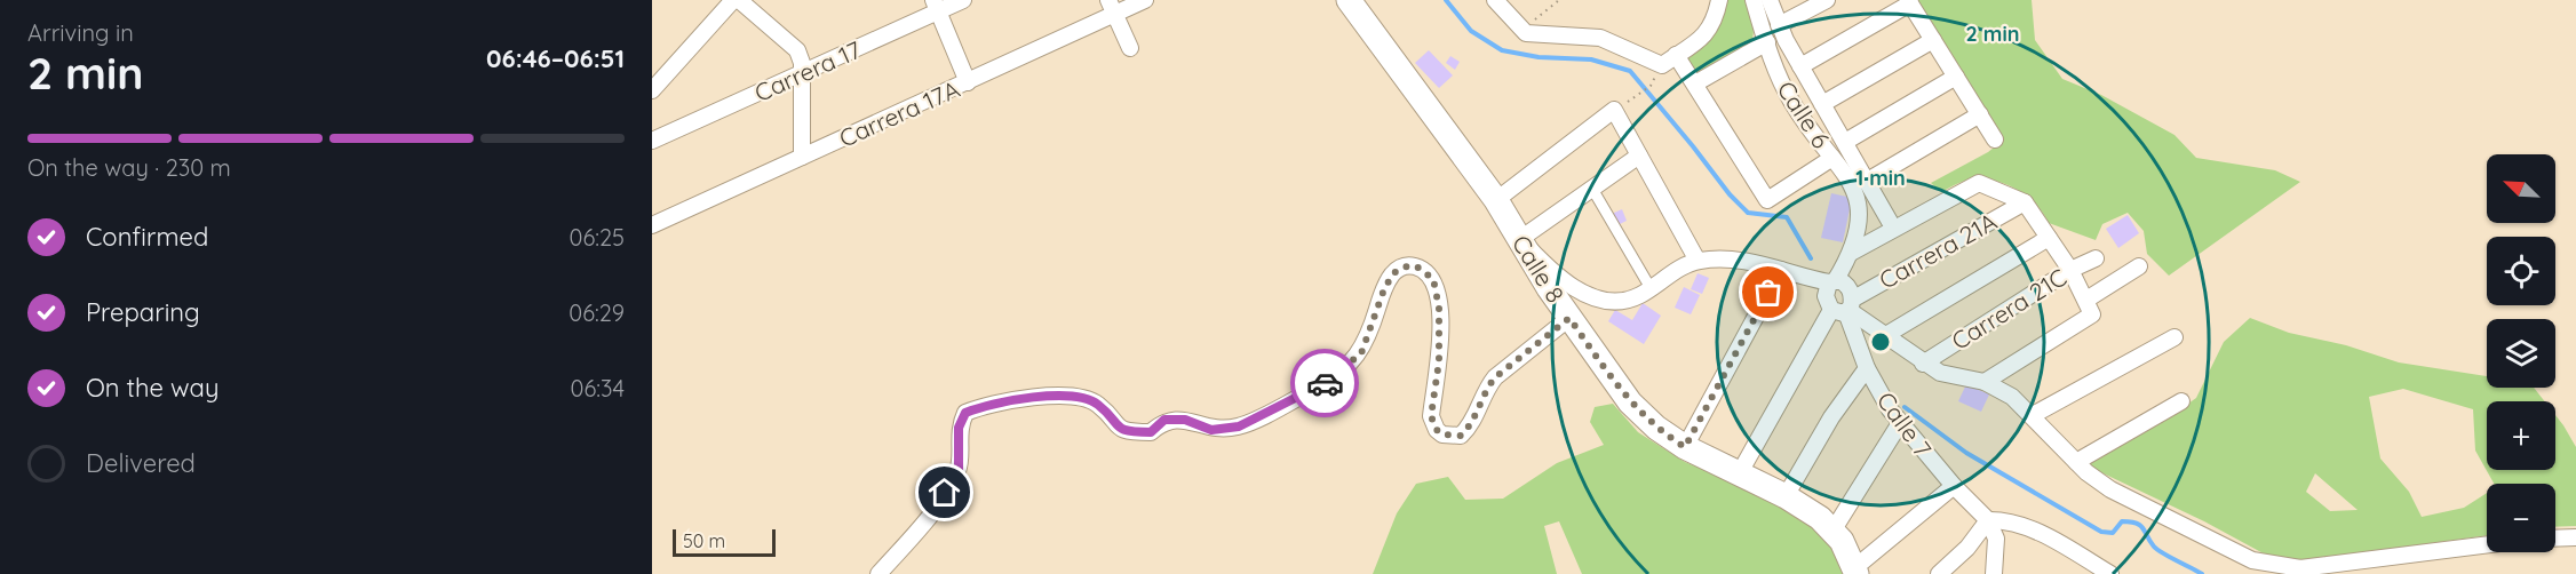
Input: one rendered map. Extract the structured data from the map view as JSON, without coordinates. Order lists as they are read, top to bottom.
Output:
{
  "streets": {
    "main road": ["Calle 8"],
    "street": [
      "Carrera 17",
      "Carrera 17A",
      "Calle 6",
      "Carrera 21A",
      "Carrera 21C",
      "Calle 7"
    ]
  },
  "crossings": [
    ["Calle 6", "Carrera 21A"],
    ["Calle 6", "Calle 7"],
    ["Carrera 21A", "Calle 7"],
    ["Calle 8", "Calle 7"]
  ],
  "scale_bar": "50 m",
  "north": "top left",
  "page": {
    "heading": ["2 min", "Arriving in", "06:46–06:51"],
    "bar": "On the way · 230 m",
    "map_buttons": ["+", "−"],
    "list": [
      ["Confirmed", "06:25"],
      ["Preparing", "06:29"],
      ["On the way", "06:34"],
      "Delivered"
    ],
    "scale": "50 m"
  },
  "rings": ["2 min", "1 min"]
}
